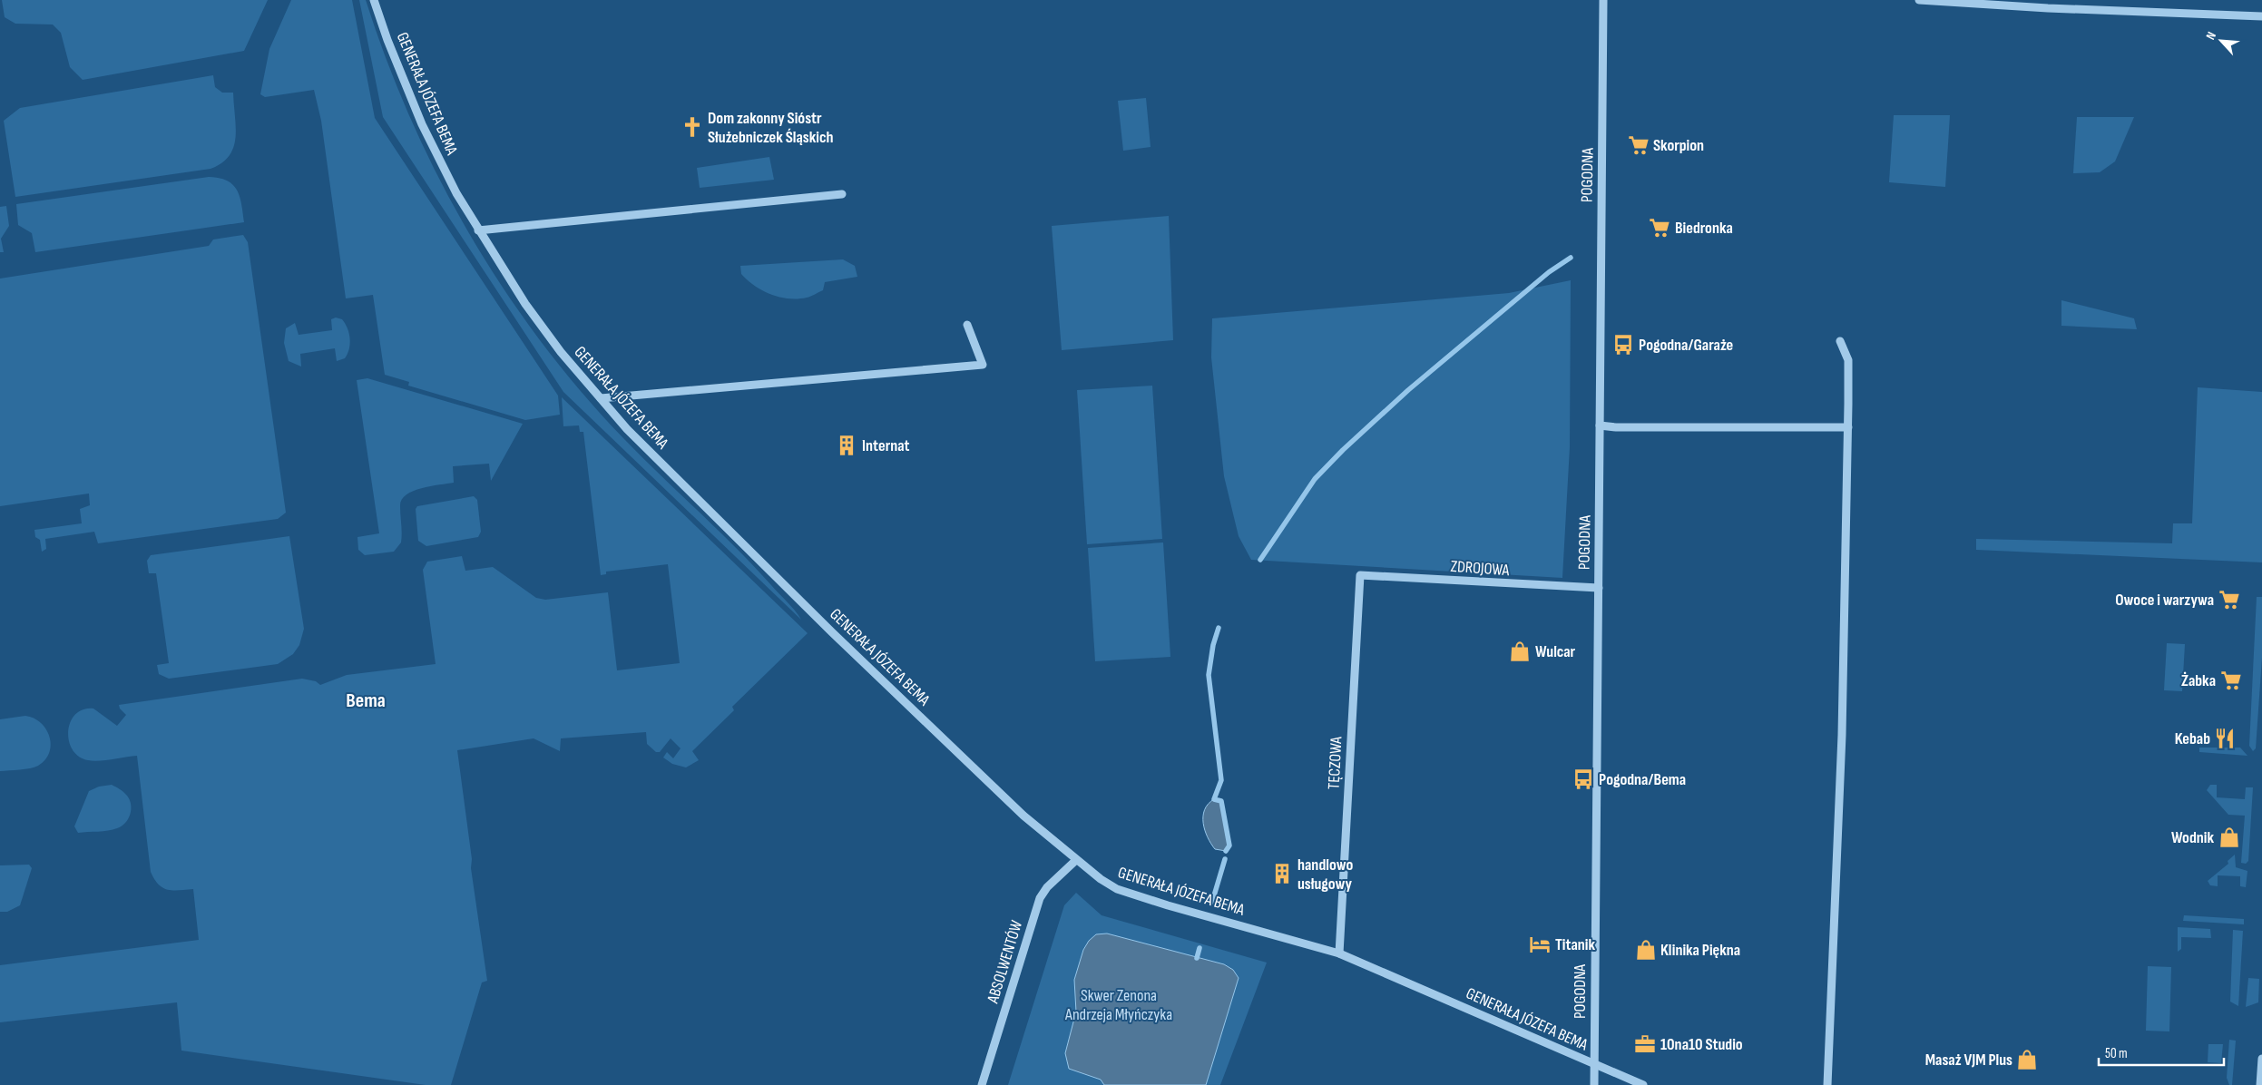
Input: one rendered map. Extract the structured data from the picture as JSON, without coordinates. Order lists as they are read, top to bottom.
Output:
{
  "streets": {
    "street": [
      "GENERAŁA JÓZEFA BEMA",
      "POGODNA",
      "ZDROJOWA",
      "TĘCZOWA",
      "ABSOLWENTÓW"
    ]
  },
  "crossings": [
    ["GENERAŁA JÓZEFA BEMA", "POGODNA"],
    ["GENERAŁA JÓZEFA BEMA", "TĘCZOWA"],
    ["GENERAŁA JÓZEFA BEMA", "ABSOLWENTÓW"],
    ["POGODNA", "ZDROJOWA"],
    ["ZDROJOWA", "TĘCZOWA"]
  ],
  "districts": ["Bema"],
  "parks": ["Skwer Zenona Andrzeja Młyńczyka"],
  "places": {
    "church": ["Dom zakonny Sióstr Służebniczek Śląskich"],
    "supermarket": [
      "Skorpion",
      "Biedronka",
      "Owoce i warzywa",
      "Żabka"
    ],
    "bus stop": ["Pogodna/Garaże", "Pogodna/Bema"],
    "building": ["Internat", "handlowo usługowy"],
    "shop": [
      "Wulcar",
      "Wodnik",
      "Klinika Piękna",
      "Masaż VJM Plus"
    ],
    "restaurant": ["Kebab"],
    "hotel": ["Titanik"],
    "office": ["10na10 Studio"]
  },
  "scale_bar": "50 m",
  "north": "top left"
}
